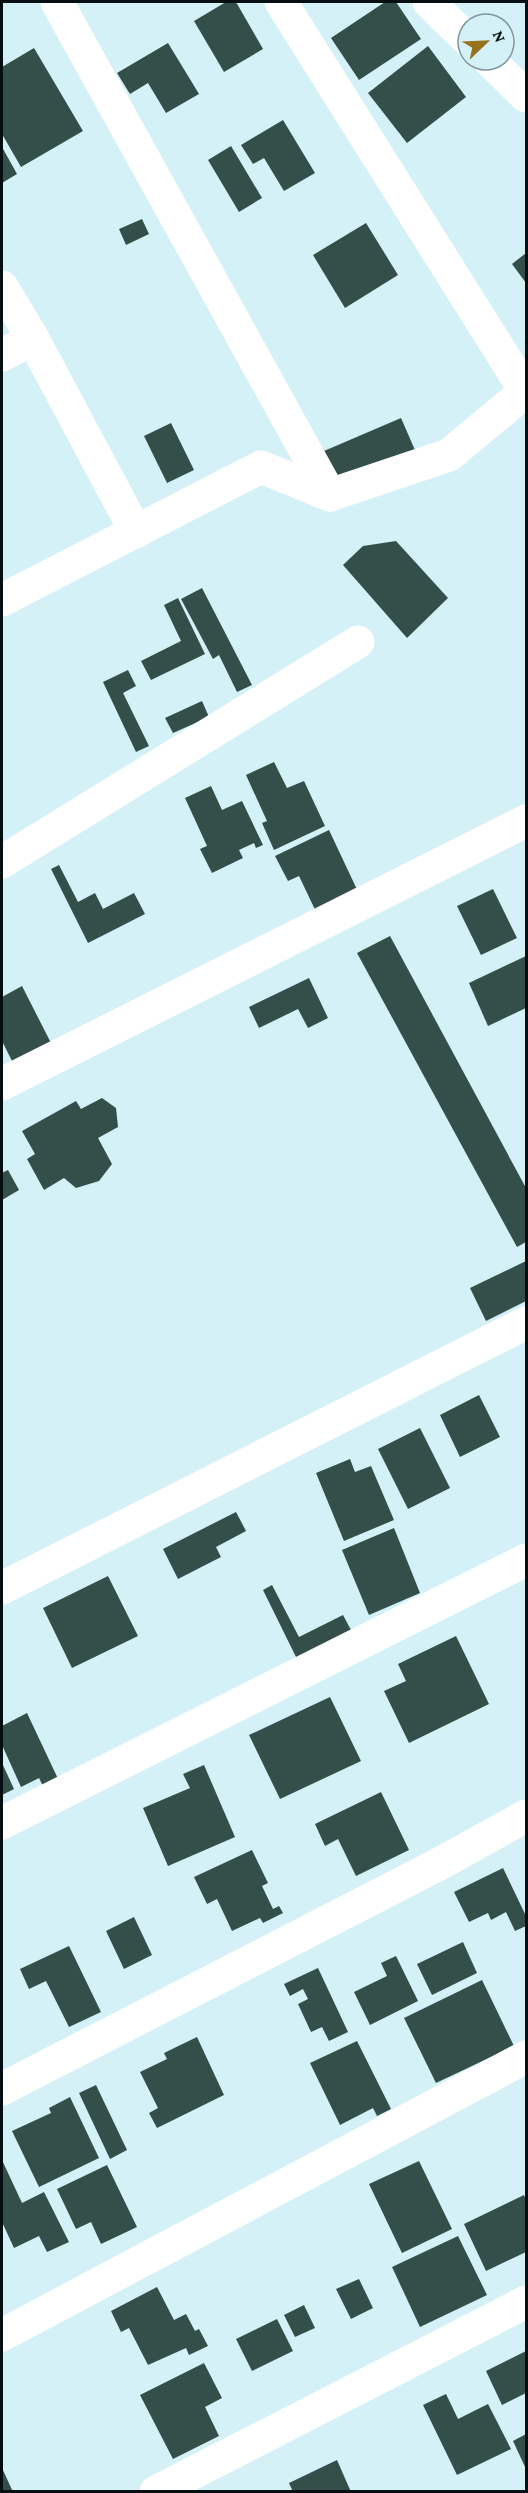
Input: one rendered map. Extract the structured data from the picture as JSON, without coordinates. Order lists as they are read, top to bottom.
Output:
{
  "north": "top right"
}
